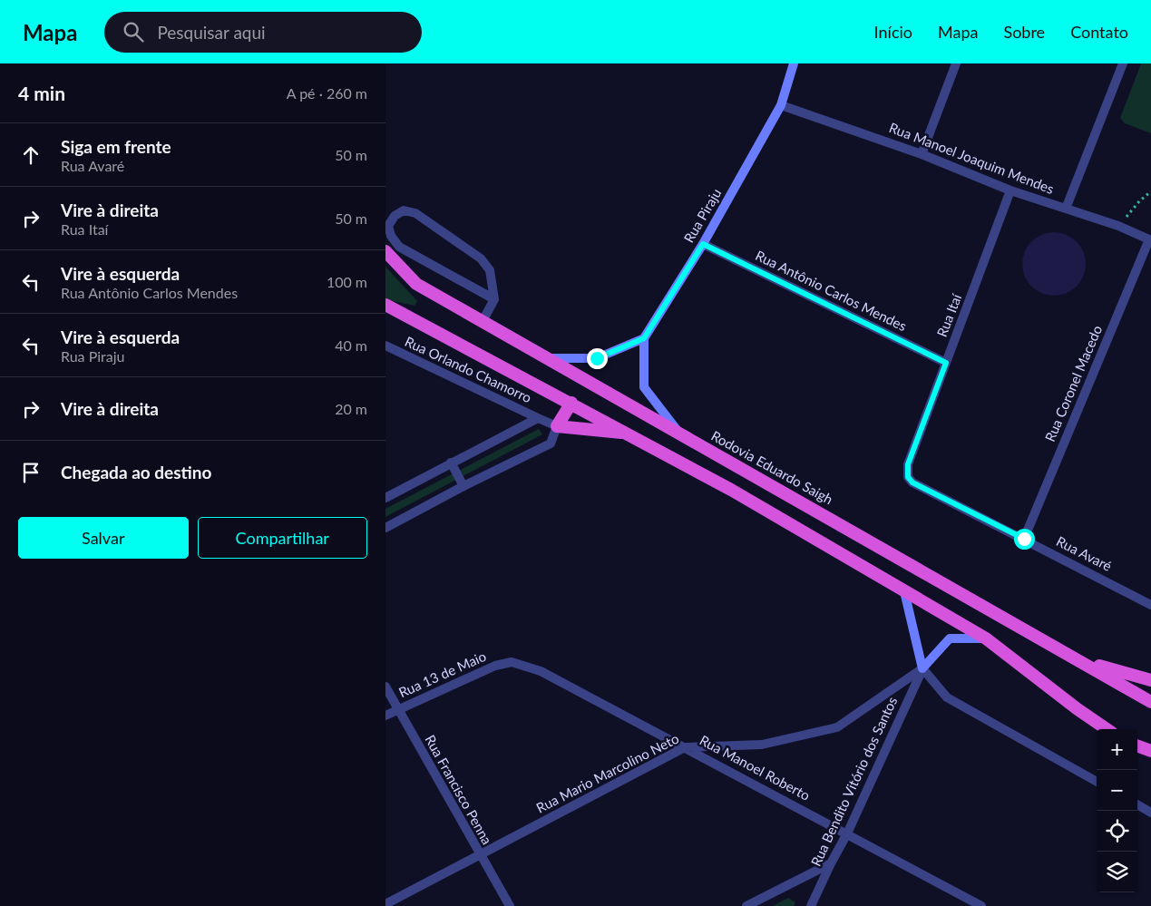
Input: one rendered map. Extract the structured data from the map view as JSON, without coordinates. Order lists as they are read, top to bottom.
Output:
{
  "streets": {
    "highway": ["Rodovia Eduardo Saigh"],
    "main road": ["Rua Piraju"],
    "street": [
      "Rua Manoel Joaquim Mendes",
      "Rua Antônio Carlos Mendes",
      "Rua Itaí",
      "Rua Orlando Chamorro",
      "Rua Coronel Macedo",
      "Rua Avaré",
      "Rua 13 de Maio",
      "Rua Manoel Roberto",
      "Rua Mario Marcolino Neto",
      "Rua Bendito Vitório dos Santos",
      "Rua Francisco Penna"
    ]
  },
  "crossings": [
    ["Rua Manoel Joaquim Mendes", "Rua Piraju"],
    ["Rua Manoel Joaquim Mendes", "Rua Itaí"],
    ["Rua Manoel Joaquim Mendes", "Rua Coronel Macedo"],
    ["Rua Piraju", "Rua Antônio Carlos Mendes"],
    ["Rua Antônio Carlos Mendes", "Rua Itaí"],
    ["Rua Itaí", "Rua Avaré"],
    ["Rua Coronel Macedo", "Rua Avaré"],
    ["Rua 13 de Maio", "Rua Manoel Roberto"],
    ["Rua 13 de Maio", "Rua Francisco Penna"],
    ["Rua Manoel Roberto", "Rua Mario Marcolino Neto"],
    ["Rua Manoel Roberto", "Rua Bendito Vitório dos Santos"],
    ["Rua Mario Marcolino Neto", "Rua Bendito Vitório dos Santos"],
    ["Rua Mario Marcolino Neto", "Rua Francisco Penna"]
  ],
  "page": {
    "header": "Mapa",
    "search": "Pesquisar aqui",
    "nav": [
      "Início",
      "Mapa",
      "Sobre",
      "Contato"
    ],
    "heading": ["4 min", "A pé · 260 m"],
    "list": [
      ["Siga em frente", "Rua Avaré", "50 m"],
      ["Vire à direita", "Rua Itaí", "50 m"],
      ["Vire à esquerda", "Rua Antônio Carlos Mendes", "100 m"],
      ["Vire à esquerda", "Rua Piraju", "40 m"],
      ["Vire à direita", "20 m"],
      "Chegada ao destino"
    ],
    "buttons": ["Salvar", "Compartilhar"],
    "map_buttons": ["+", "−"]
  }
}
